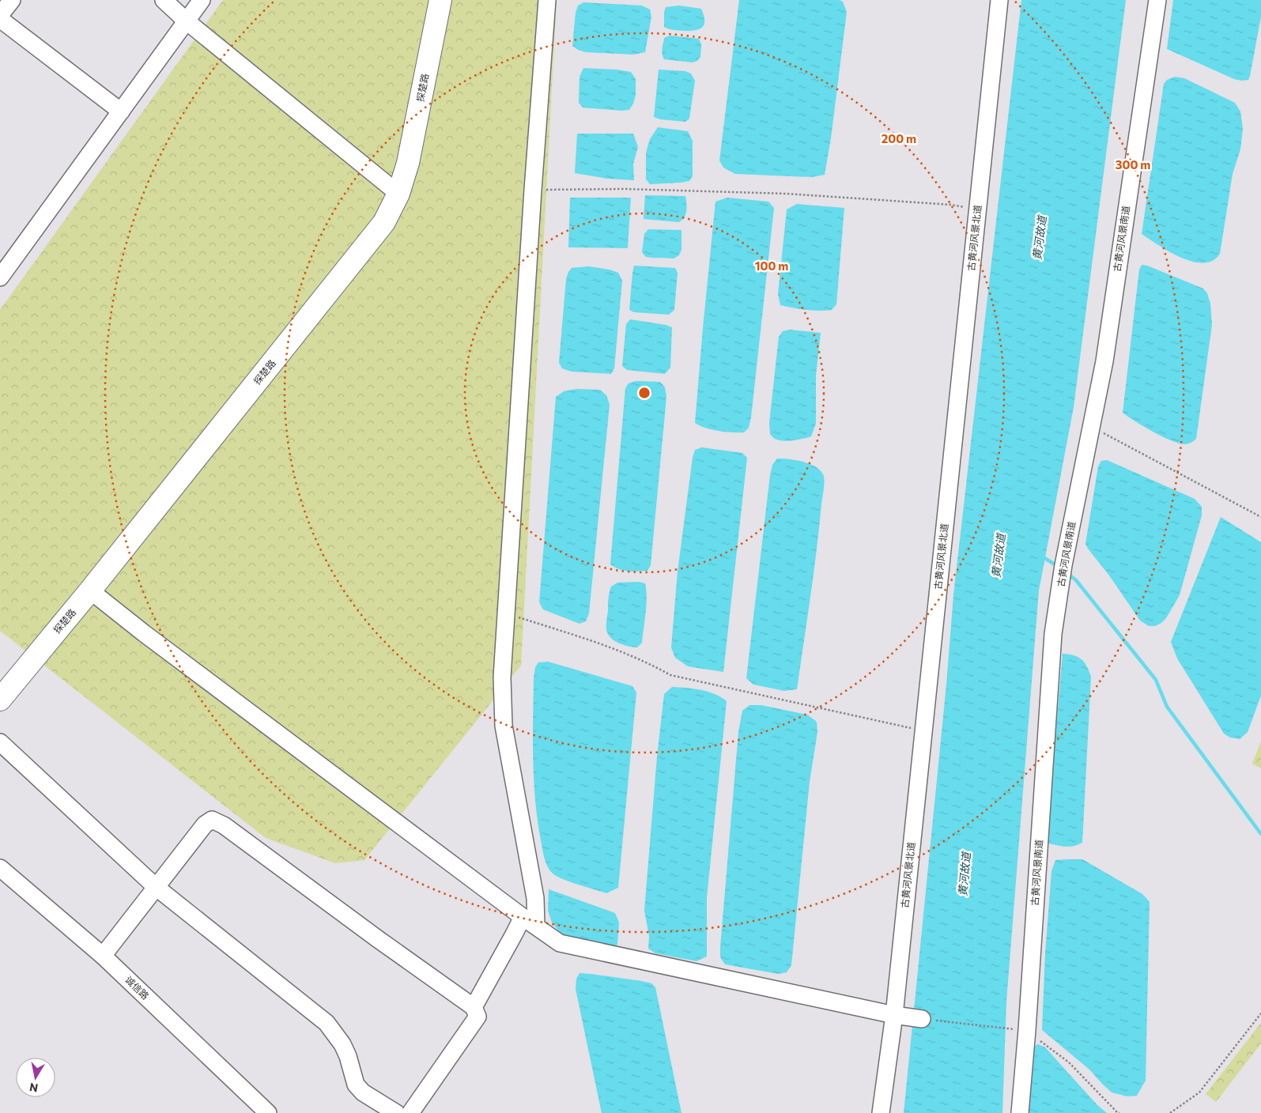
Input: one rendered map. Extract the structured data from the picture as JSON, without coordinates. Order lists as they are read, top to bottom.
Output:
{
  "streets": {
    "main road": ["探楚路"],
    "street": ["古黄河风景北道", "古黄河风景南道", "诚信路"]
  },
  "water": ["黄河故道"],
  "north": "bottom",
  "rings": ["200 m", "300 m", "100 m"]
}
